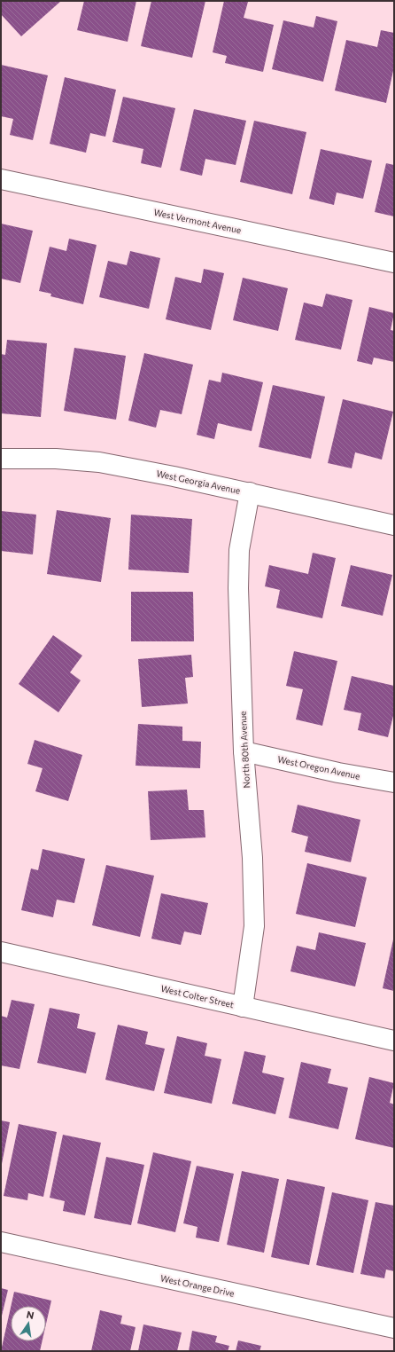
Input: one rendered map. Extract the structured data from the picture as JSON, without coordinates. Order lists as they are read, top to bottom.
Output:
{
  "streets": {
    "street": [
      "West Vermont Avenue",
      "West Georgia Avenue",
      "North 80th Avenue",
      "West Oregon Avenue",
      "West Colter Street",
      "West Orange Drive"
    ]
  },
  "crossings": [
    ["West Georgia Avenue", "North 80th Avenue"],
    ["North 80th Avenue", "West Oregon Avenue"],
    ["North 80th Avenue", "West Colter Street"]
  ],
  "north": "top"
}
